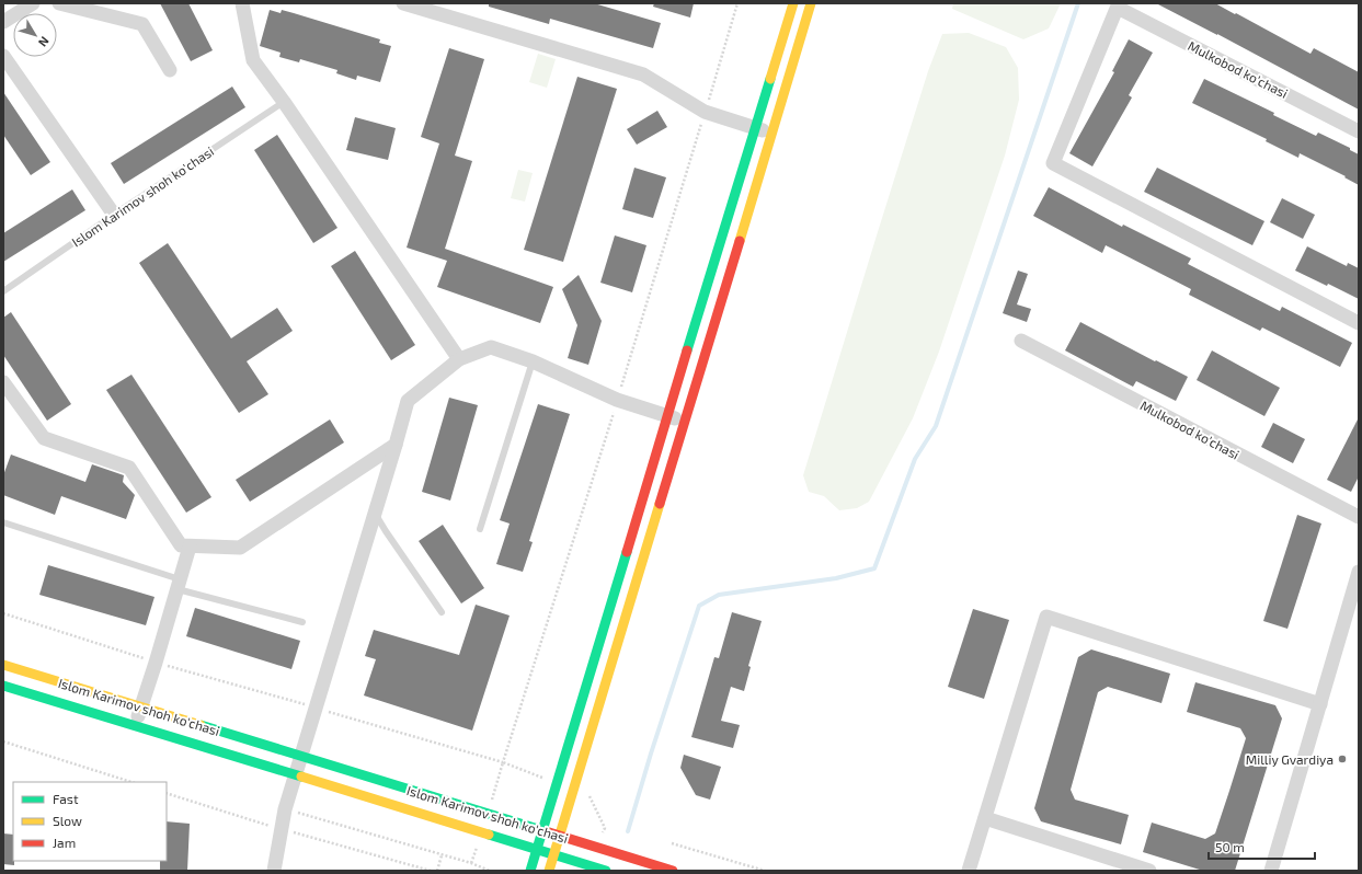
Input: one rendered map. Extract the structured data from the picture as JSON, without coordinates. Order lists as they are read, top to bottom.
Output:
{
  "streets": {
    "main road": ["Islom Karimov shoh ko'chasi"],
    "street": ["Mulkobod ko'chasi"]
  },
  "places": ["Milliy Gvardiya"],
  "legend": ["Fast", "Slow", "Jam"],
  "scale_bar": "50 m",
  "north": "bottom right"
}
